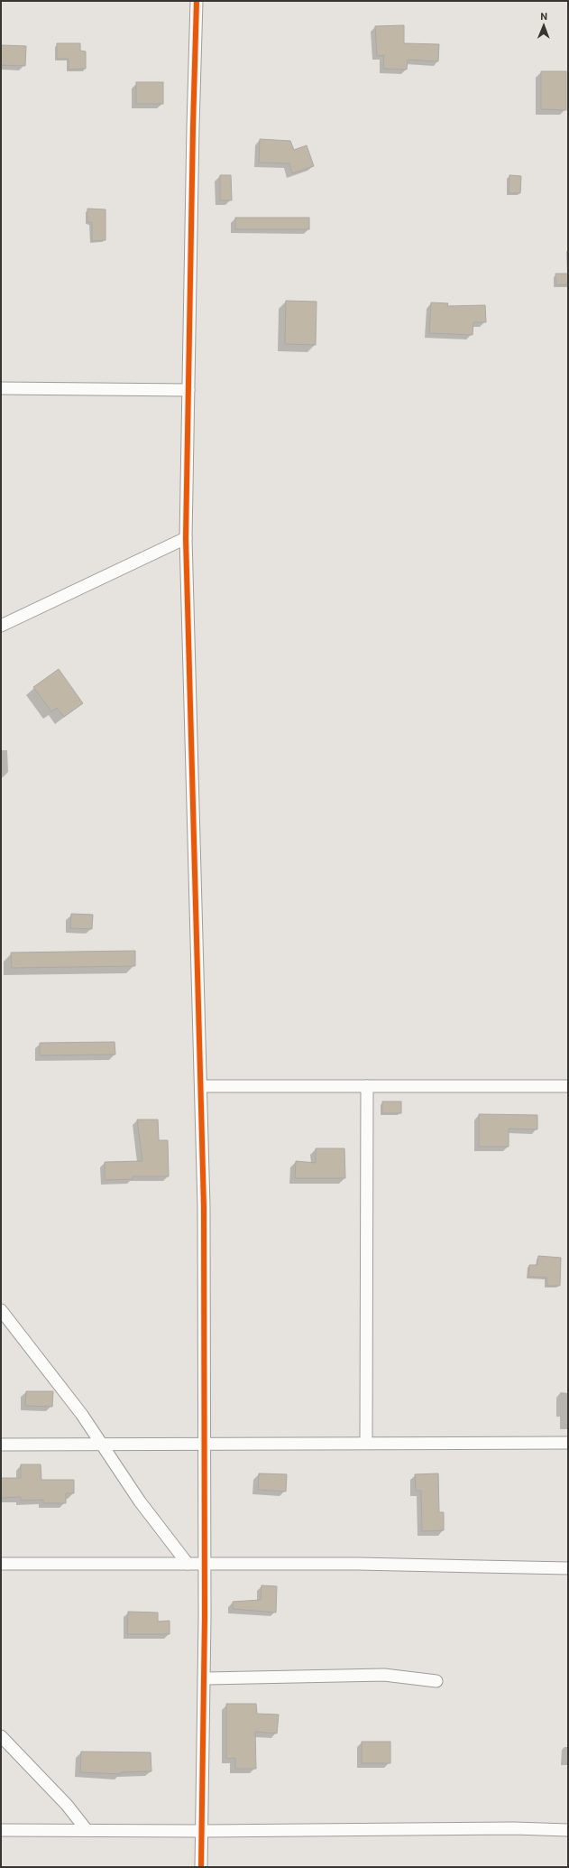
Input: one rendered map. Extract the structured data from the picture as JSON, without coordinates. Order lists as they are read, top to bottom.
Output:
{
  "north": "top"
}
